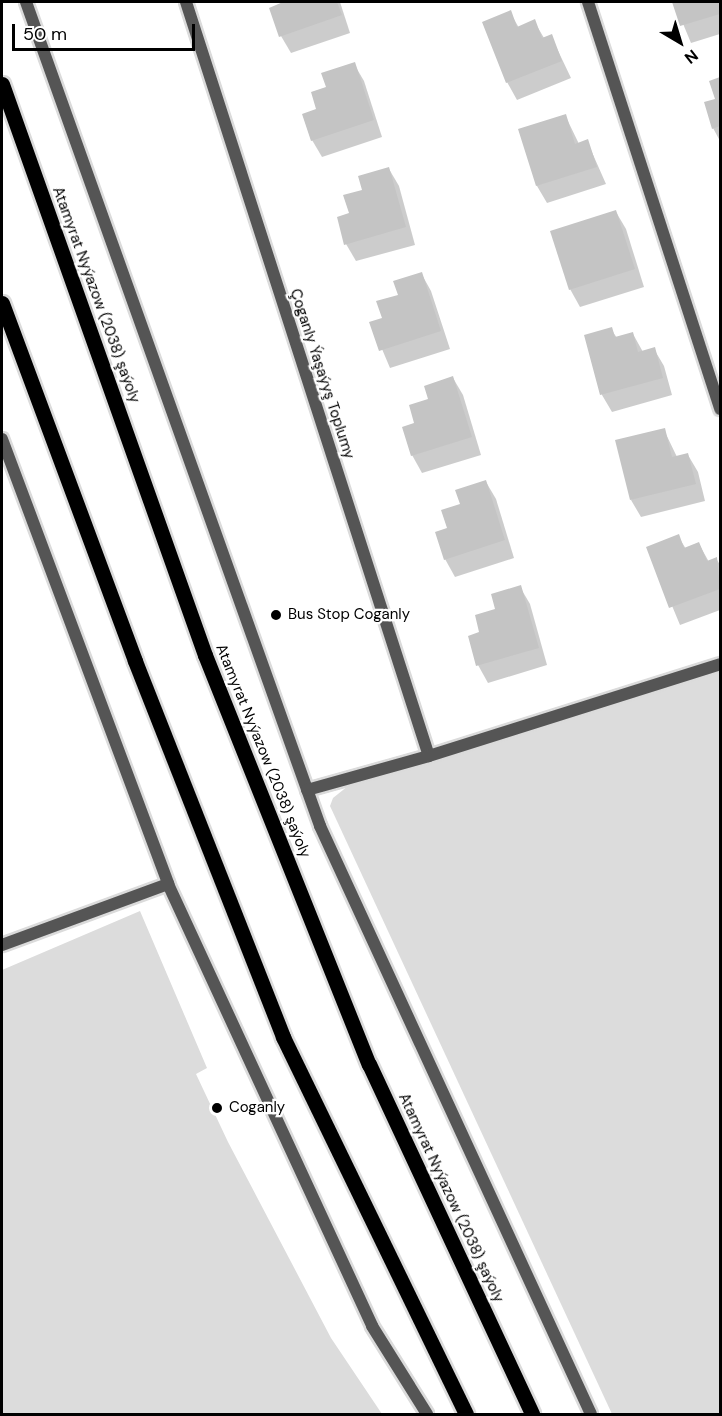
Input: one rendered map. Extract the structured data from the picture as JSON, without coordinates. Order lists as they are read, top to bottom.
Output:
{
  "streets": {
    "main road": ["Atamyrat Nyýazow (2038) şaýoly"],
    "street": ["Çoganly Ýaşaýyş Toplumy"]
  },
  "places": ["Bus Stop Coganly", "Coganly"],
  "scale_bar": "50 m",
  "north": "bottom right"
}
